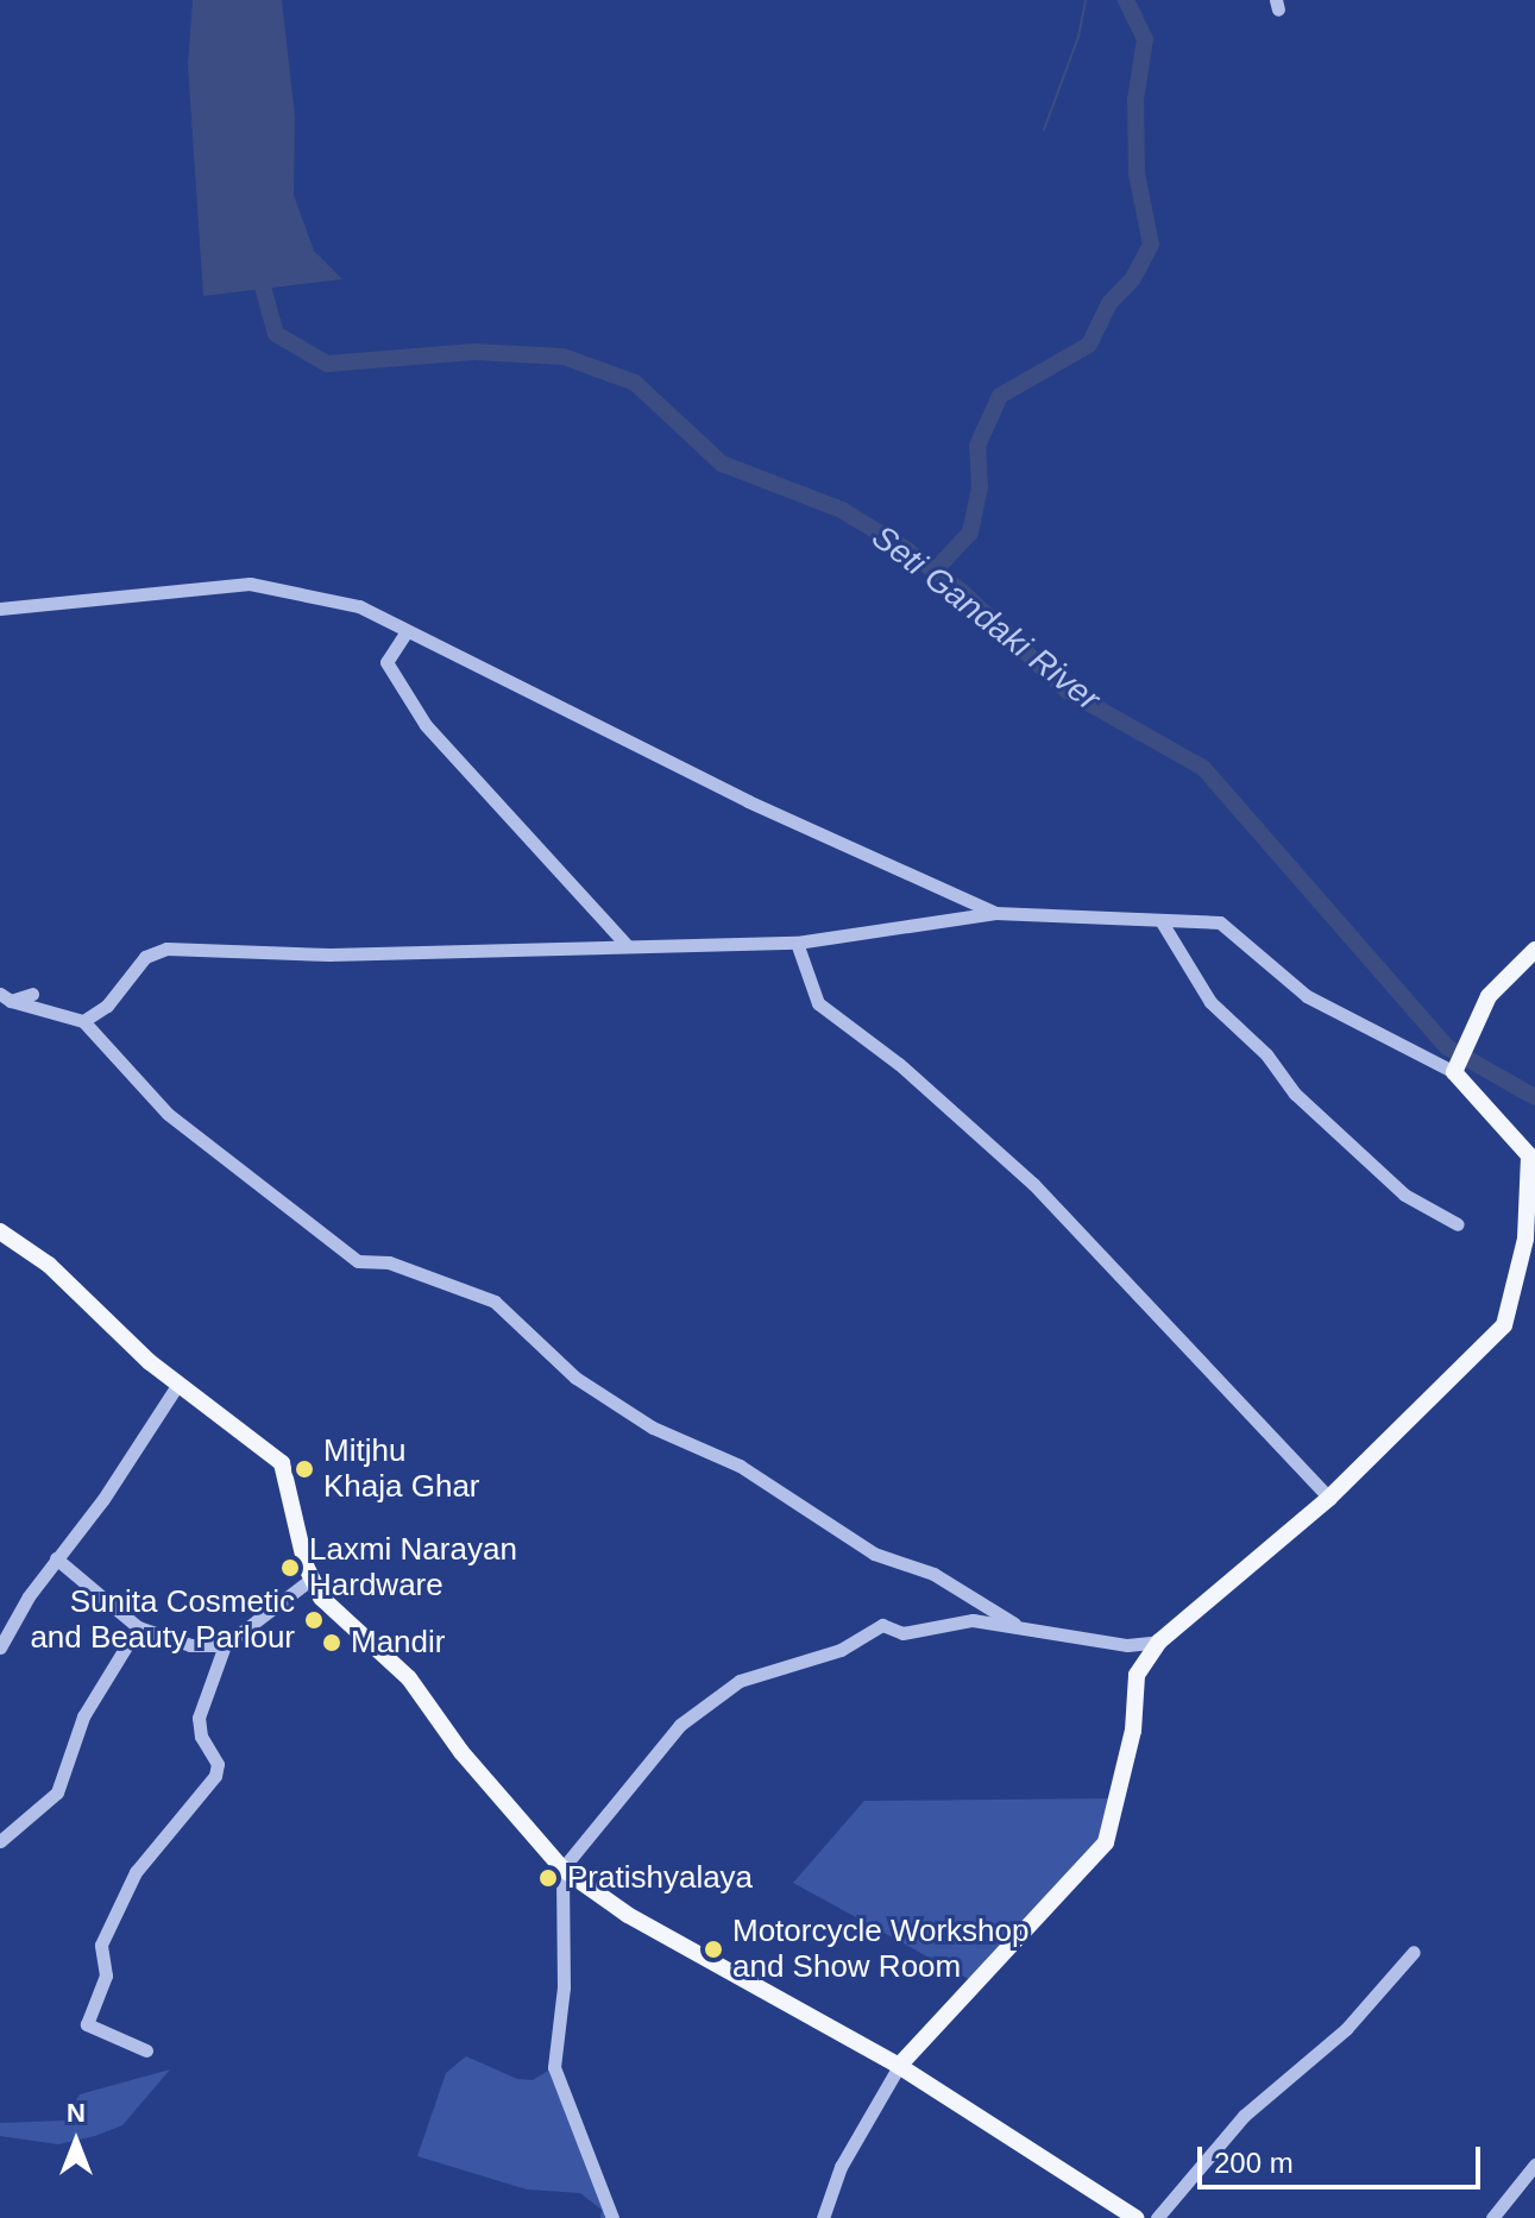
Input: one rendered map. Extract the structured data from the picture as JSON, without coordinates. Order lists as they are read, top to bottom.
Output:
{
  "water": ["Seti Gandaki River"],
  "places": [
    "Mitjhu Khaja Ghar",
    "Laxmi Narayan Hardware",
    "Sunita Cosmetic and Beauty Parlour",
    "Mandir",
    "Pratishyalaya",
    "Motorcycle Workshop and Show Room"
  ],
  "scale_bar": "200 m",
  "north": "top"
}
